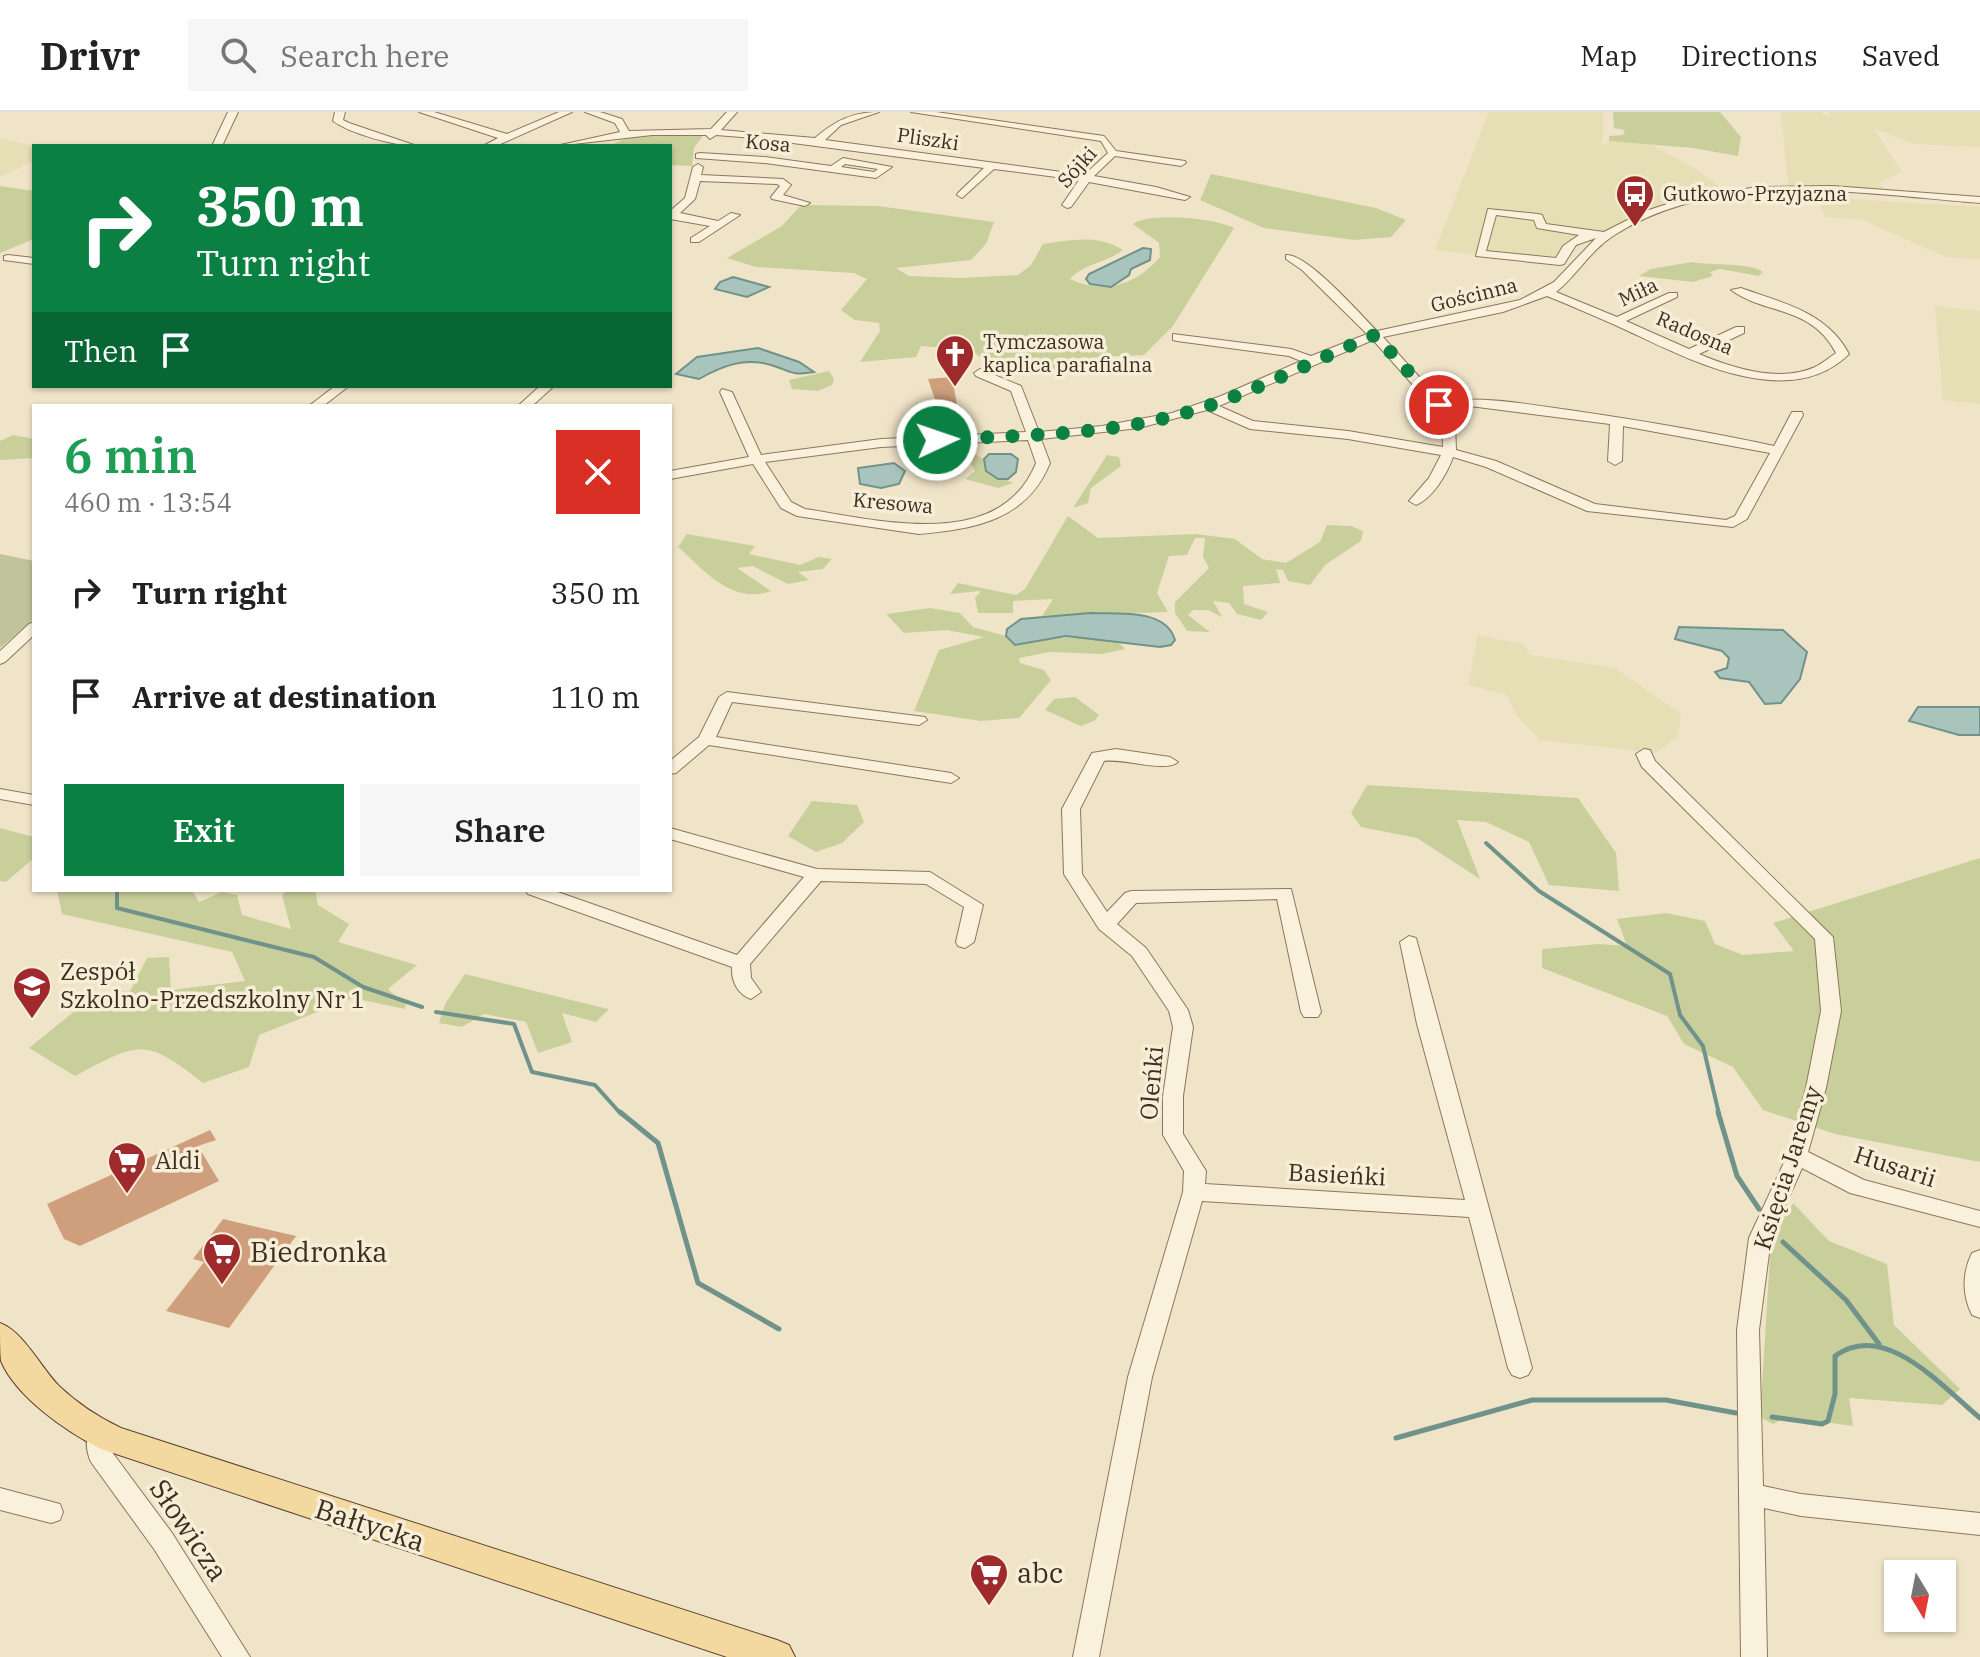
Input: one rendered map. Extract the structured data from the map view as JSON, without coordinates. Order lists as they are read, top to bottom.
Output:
{
  "streets": {
    "main road": ["Bałtycka"],
    "street": [
      "Pliszki",
      "Kosa",
      "Sójki",
      "Miła",
      "Gościnna",
      "Radosna",
      "Kresowa",
      "Oleńki",
      "Husarii",
      "Księcia Jaremy",
      "Basieńki",
      "Słowicza"
    ]
  },
  "crossings": [
    ["Pliszki", "Sójki"],
    ["Miła", "Radosna"],
    ["Gościnna", "Radosna"],
    ["Oleńki", "Basieńki"],
    ["Husarii", "Księcia Jaremy"],
    ["Bałtycka", "Słowicza"]
  ],
  "places": {
    "bus stop": ["Gutkowo-Przyjazna"],
    "church": ["Tymczasowa kaplica parafialna"],
    "school or university": ["Zespół Szkolno-Przedszkolny Nr 1"],
    "supermarket": ["Aldi", "Biedronka", "abc"]
  },
  "north": "bottom",
  "page": {
    "header": "Drivr",
    "search": "Search here",
    "nav": ["Map", "Directions", "Saved"],
    "turn": ["350 m", "Turn right"],
    "then": "Then",
    "heading": ["6 min", "460 m · 13:54"],
    "list": [
      {
        "name": "Turn right",
        "value": "350 m"
      },
      {
        "name": "Arrive at destination",
        "value": "110 m"
      }
    ],
    "buttons": ["Exit", "Share"]
  }
}
